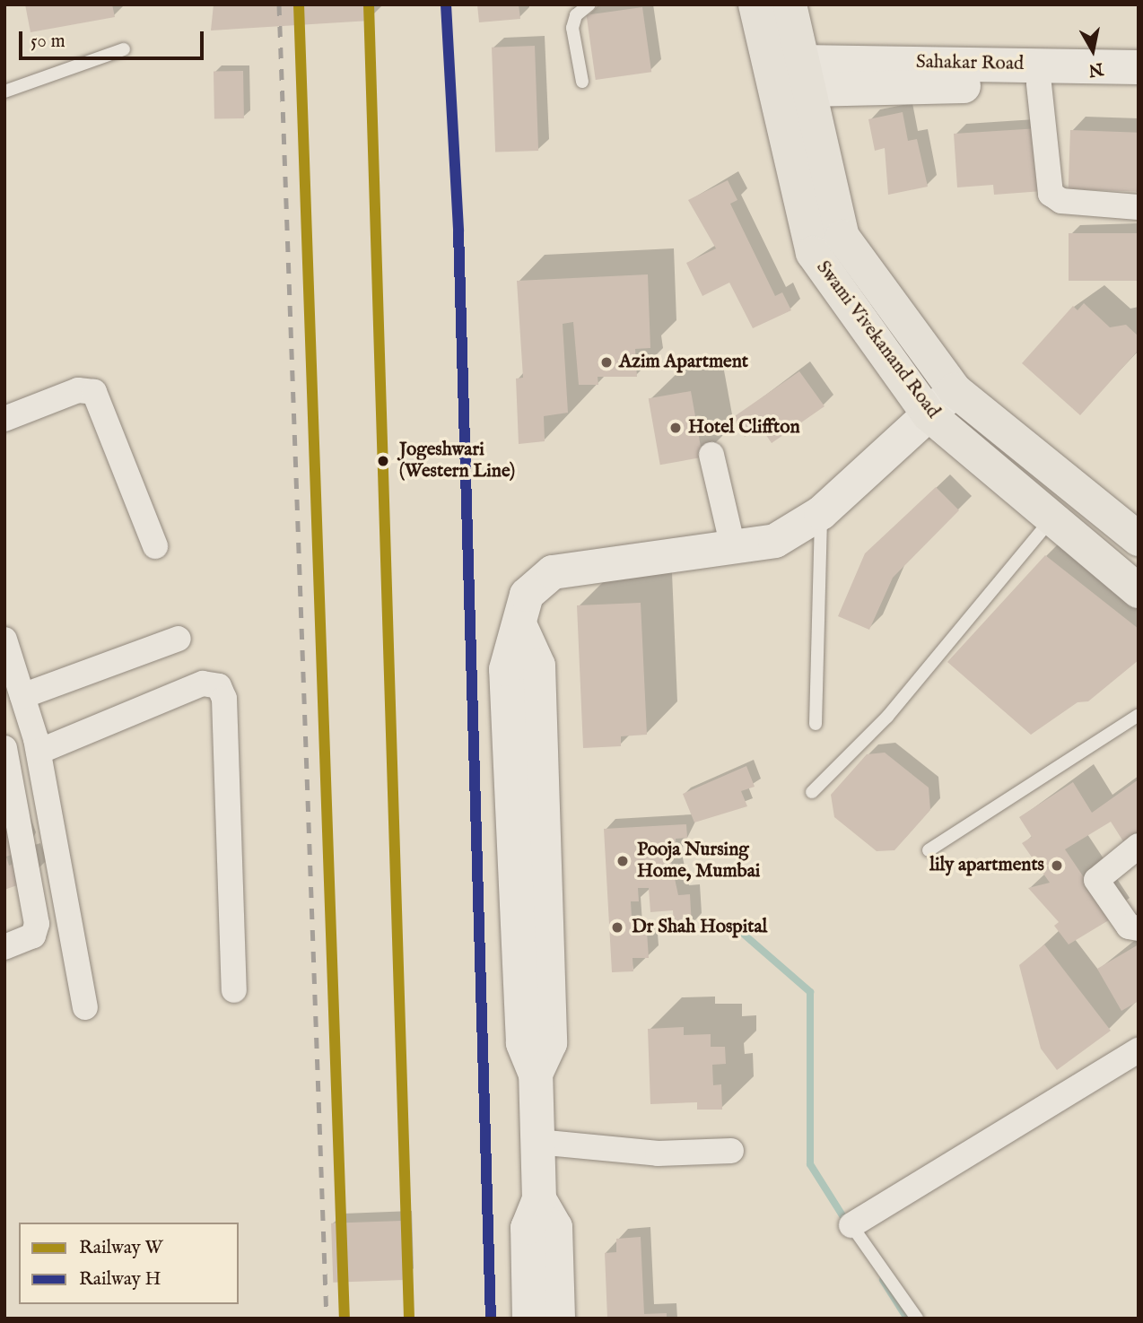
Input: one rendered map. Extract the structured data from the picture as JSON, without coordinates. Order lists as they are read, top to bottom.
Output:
{
  "streets": {
    "main road": ["Swami Vivekanand Road"],
    "street": ["Sahakar Road"]
  },
  "crossings": [
    ["Sahakar Road", "Swami Vivekanand Road"]
  ],
  "places": [
    "Azim Apartment",
    "Hotel Cliffton",
    "Jogeshwari (Western Line)",
    "Pooja Nursing Home, Mumbai",
    "lily apartments",
    "Dr Shah Hospital"
  ],
  "lines": ["rail line W", "rail line H"],
  "legend": ["Railway W", "Railway H"],
  "scale_bar": "50 m",
  "north": "bottom"
}
